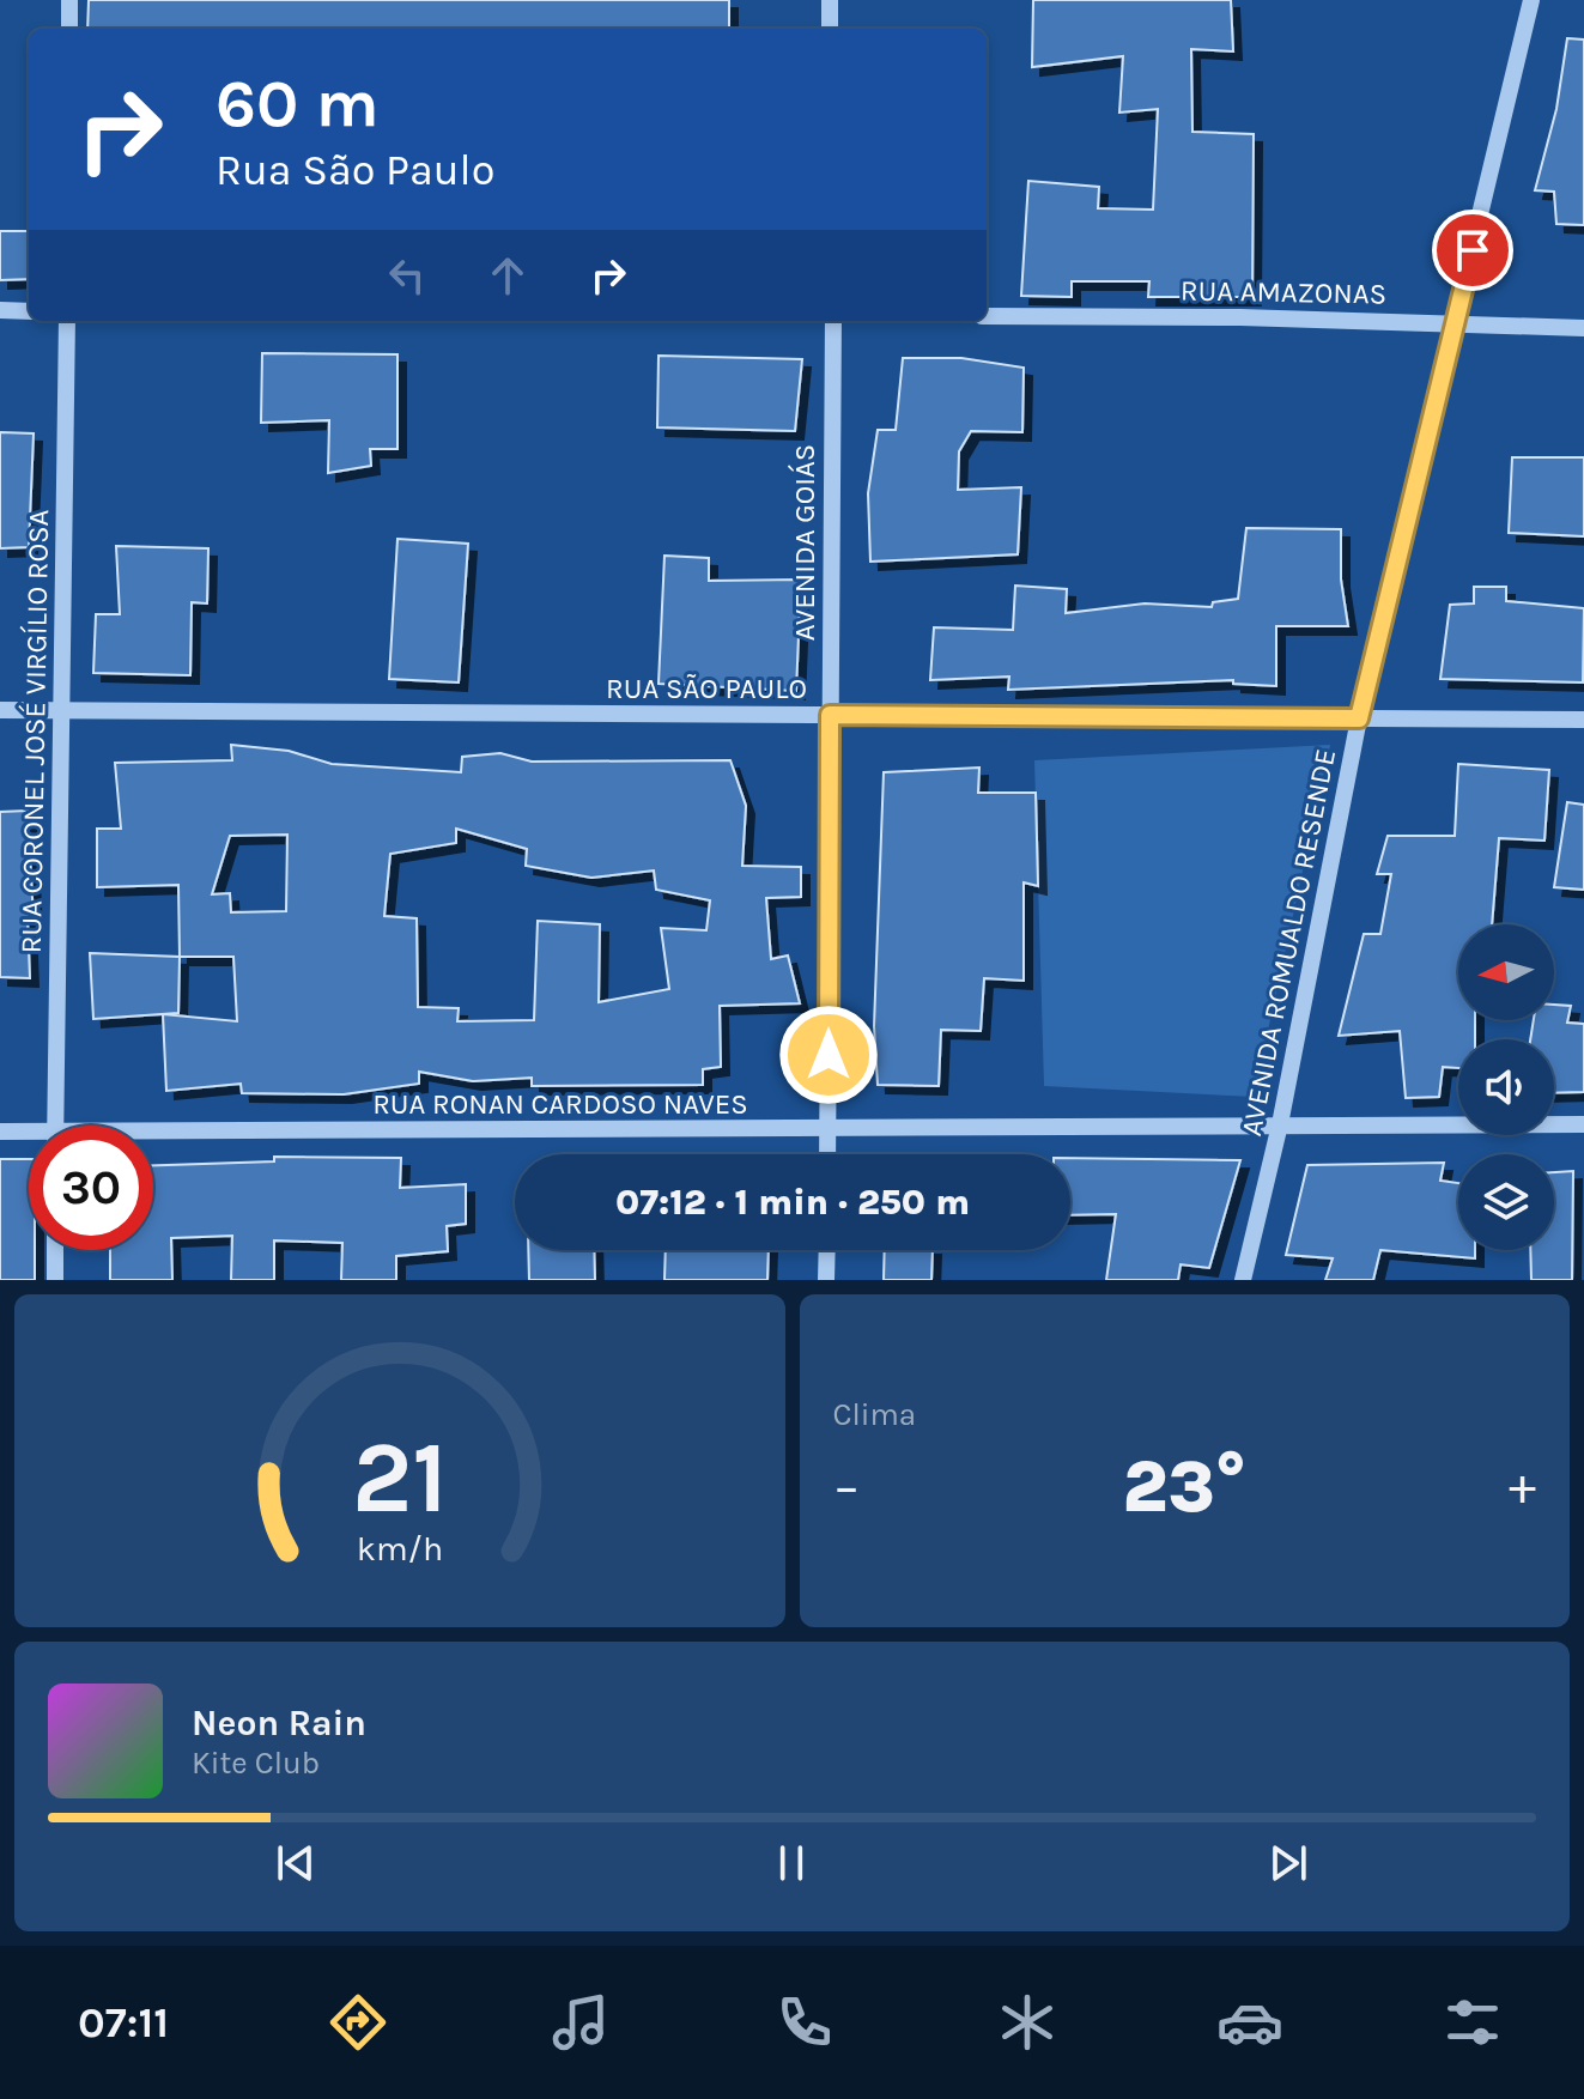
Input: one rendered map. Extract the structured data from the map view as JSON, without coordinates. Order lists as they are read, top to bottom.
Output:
{
  "streets": {
    "street": [
      "RUA AMAZONAS",
      "AVENIDA GOIÁS",
      "RUA SÃO PAULO",
      "RUA CORONEL JOSÉ VIRGÍLIO ROSA",
      "AVENIDA ROMUALDO RESENDE",
      "RUA RONAN CARDOSO NAVES"
    ]
  },
  "crossings": [
    ["RUA AMAZONAS", "AVENIDA ROMUALDO RESENDE"],
    ["AVENIDA GOIÁS", "RUA SÃO PAULO"],
    ["AVENIDA GOIÁS", "RUA RONAN CARDOSO NAVES"],
    ["RUA SÃO PAULO", "RUA CORONEL JOSÉ VIRGÍLIO ROSA"],
    ["RUA SÃO PAULO", "AVENIDA ROMUALDO RESENDE"],
    ["AVENIDA ROMUALDO RESENDE", "RUA RONAN CARDOSO NAVES"]
  ],
  "north": "left",
  "page": {
    "turn": ["60 m", "Rua São Paulo"],
    "limit": "30",
    "trip": "07:12 · 1 min · 250 m",
    "tile": "Clima",
    "heat": ["−", "23°", "+"],
    "song": ["Neon Rain", "Kite Club"],
    "tabs": "07:11",
    "gauge": ["21", "km/h"]
  }
}
